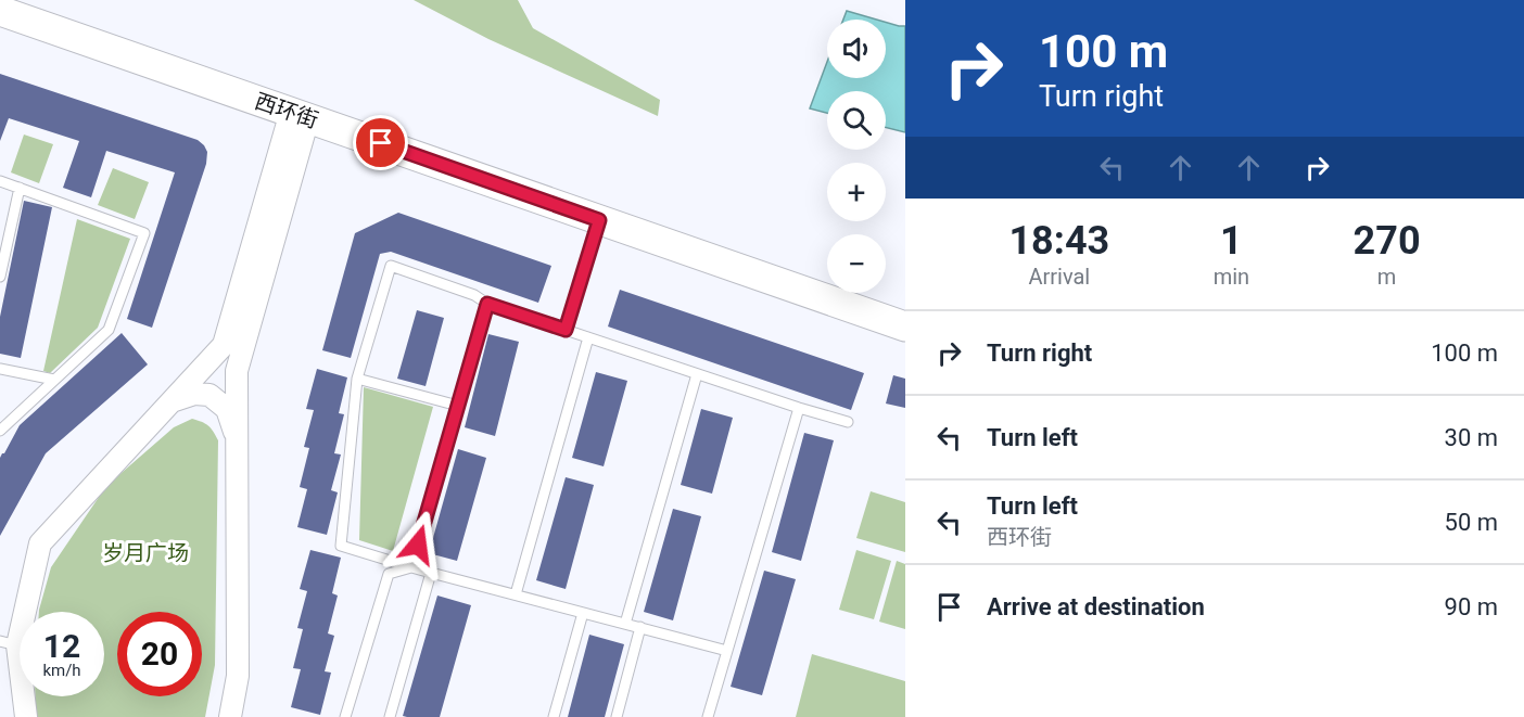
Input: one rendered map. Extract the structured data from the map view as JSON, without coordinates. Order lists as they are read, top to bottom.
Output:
{
  "streets": {
    "main road": ["西环街"]
  },
  "parks": ["岁月广场"],
  "page": {
    "turn": ["100 m", "Turn right"],
    "map_buttons": ["+", "−"],
    "eta": [
      "18:43",
      "Arrival",
      "1",
      "min",
      "270",
      "m"
    ],
    "list": [
      {
        "name": "Turn right",
        "value": "100 m"
      },
      {
        "name": "Turn left",
        "value": "30 m"
      },
      {
        "name": "Turn left",
        "note": "西环街",
        "value": "50 m"
      },
      {
        "name": "Arrive at destination",
        "value": "90 m"
      }
    ],
    "speed": "12 km/h",
    "limit": "20"
  }
}
